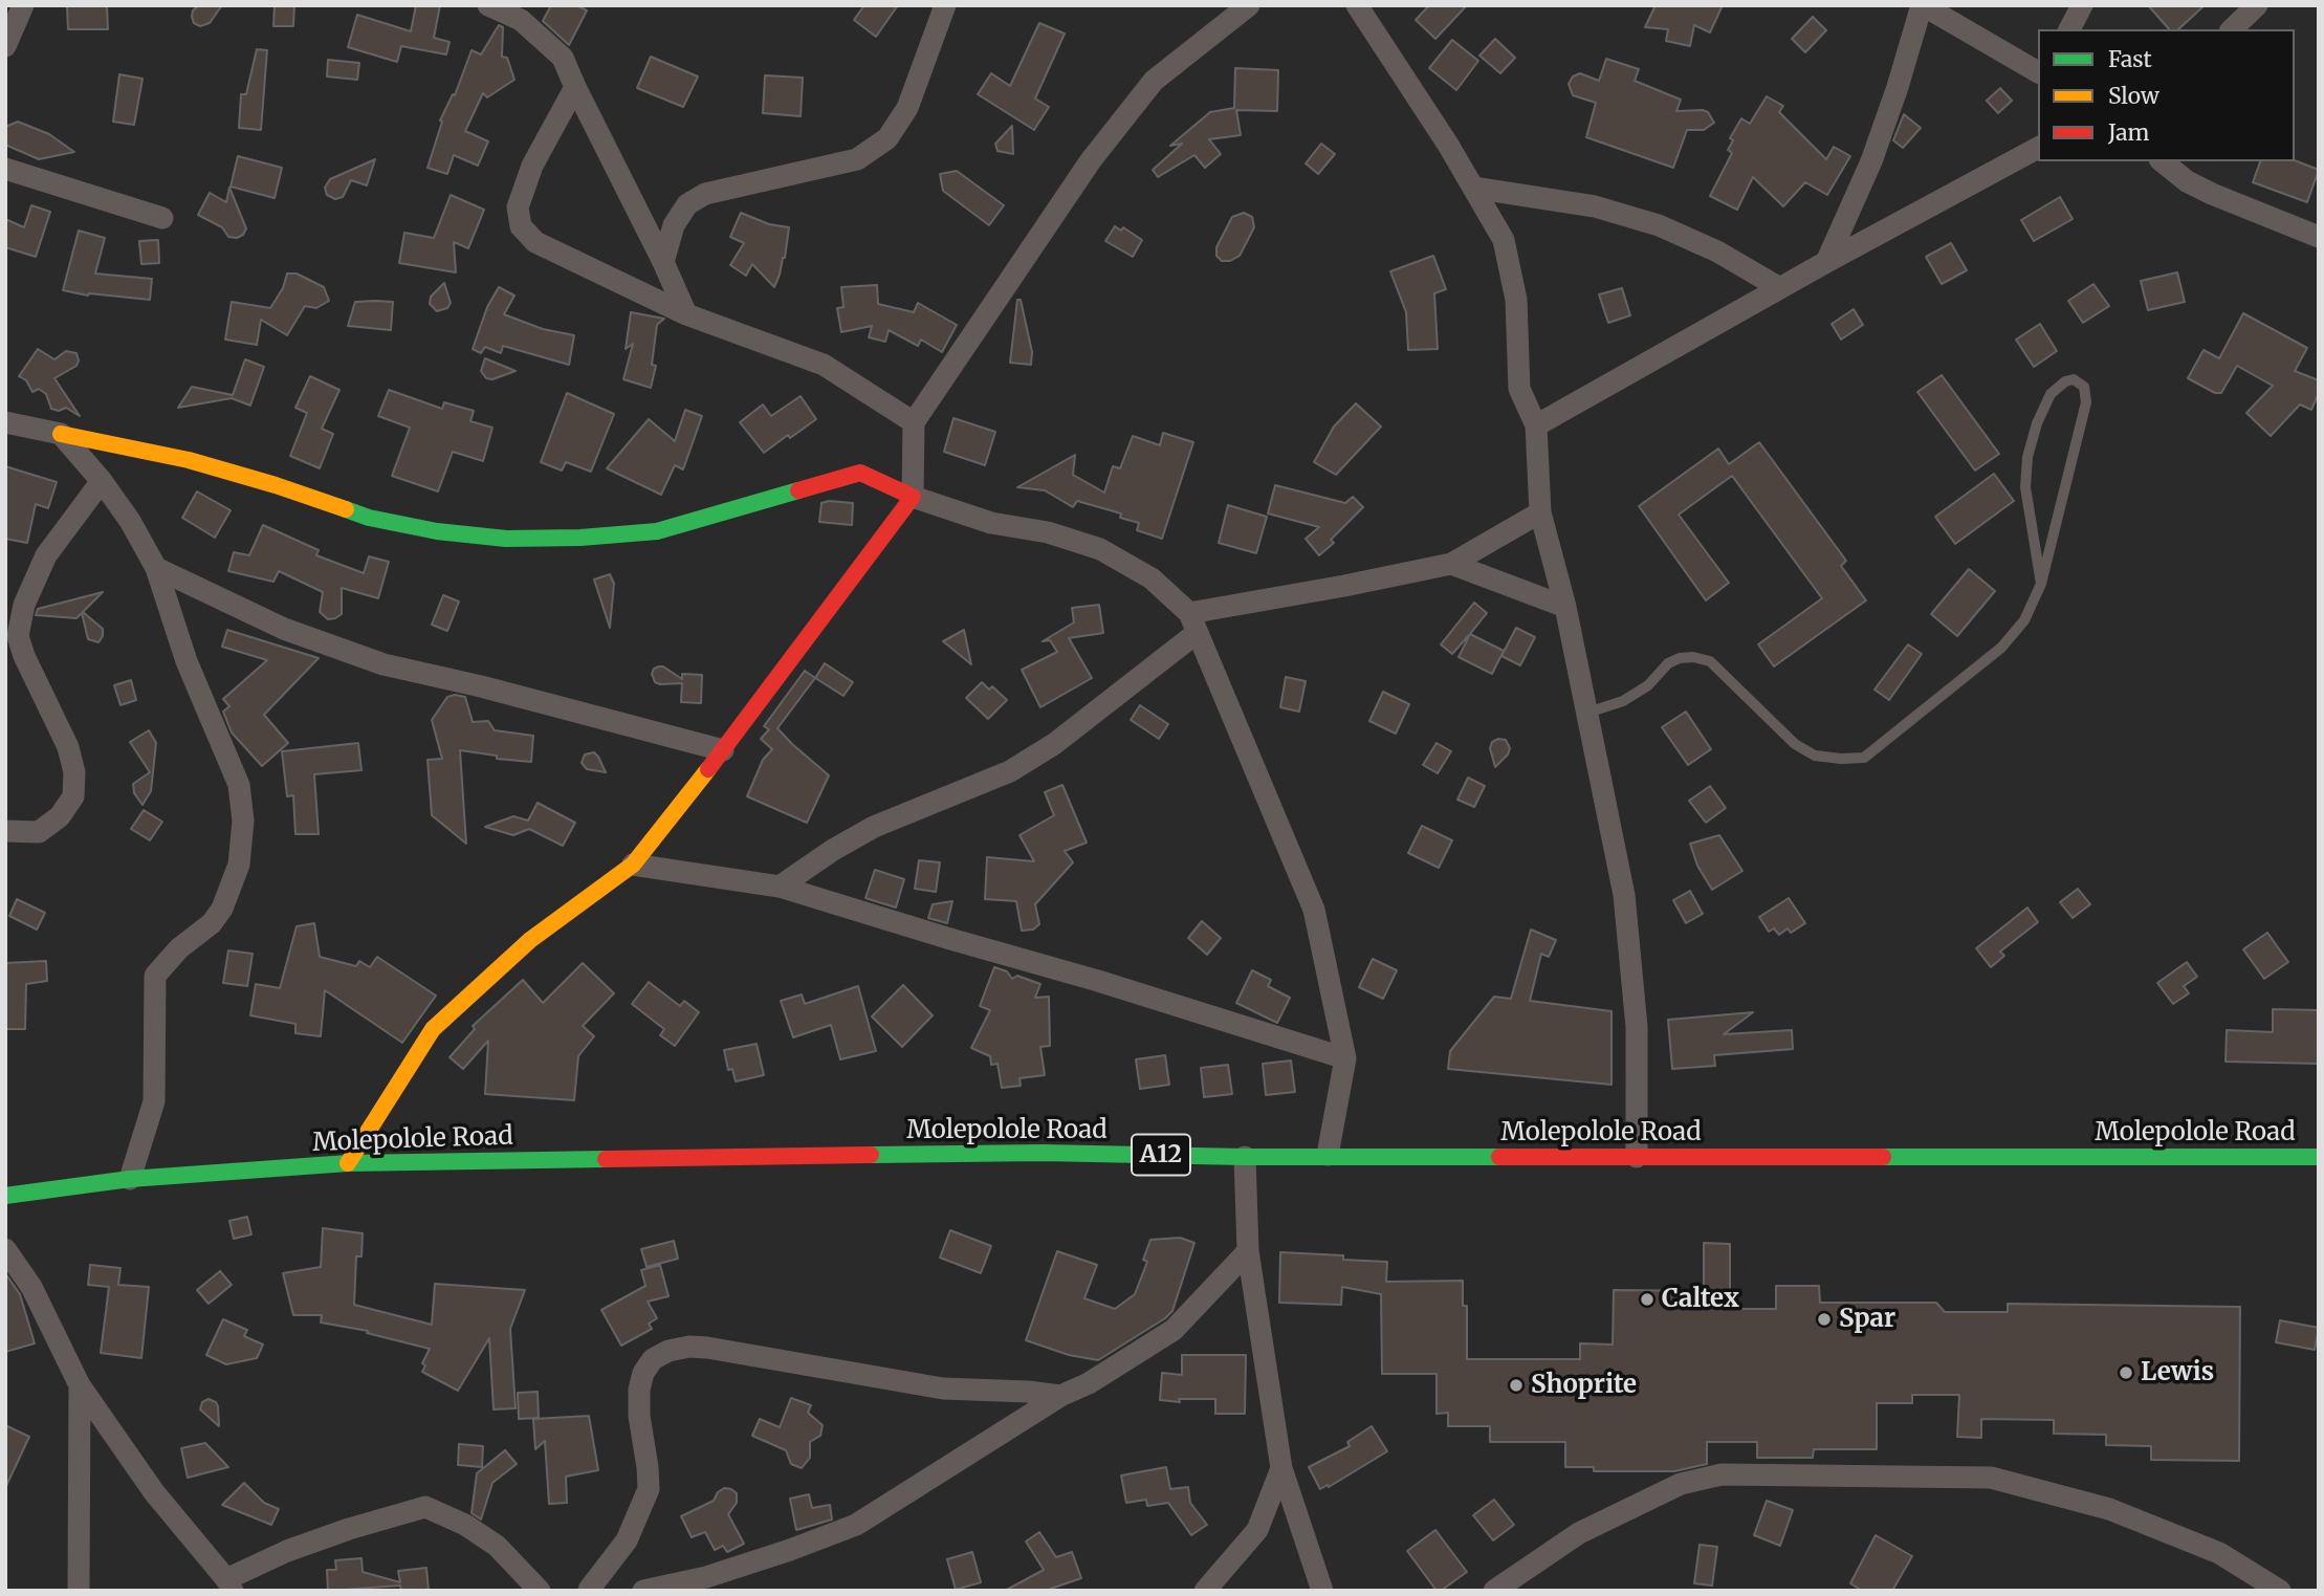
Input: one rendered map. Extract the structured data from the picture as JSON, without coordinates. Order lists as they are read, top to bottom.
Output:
{
  "streets": {
    "main road": ["Molepolole Road", "A12"]
  },
  "places": [
    "Caltex",
    "Spar",
    "Lewis",
    "Shoprite"
  ],
  "legend": ["Fast", "Slow", "Jam"]
}
